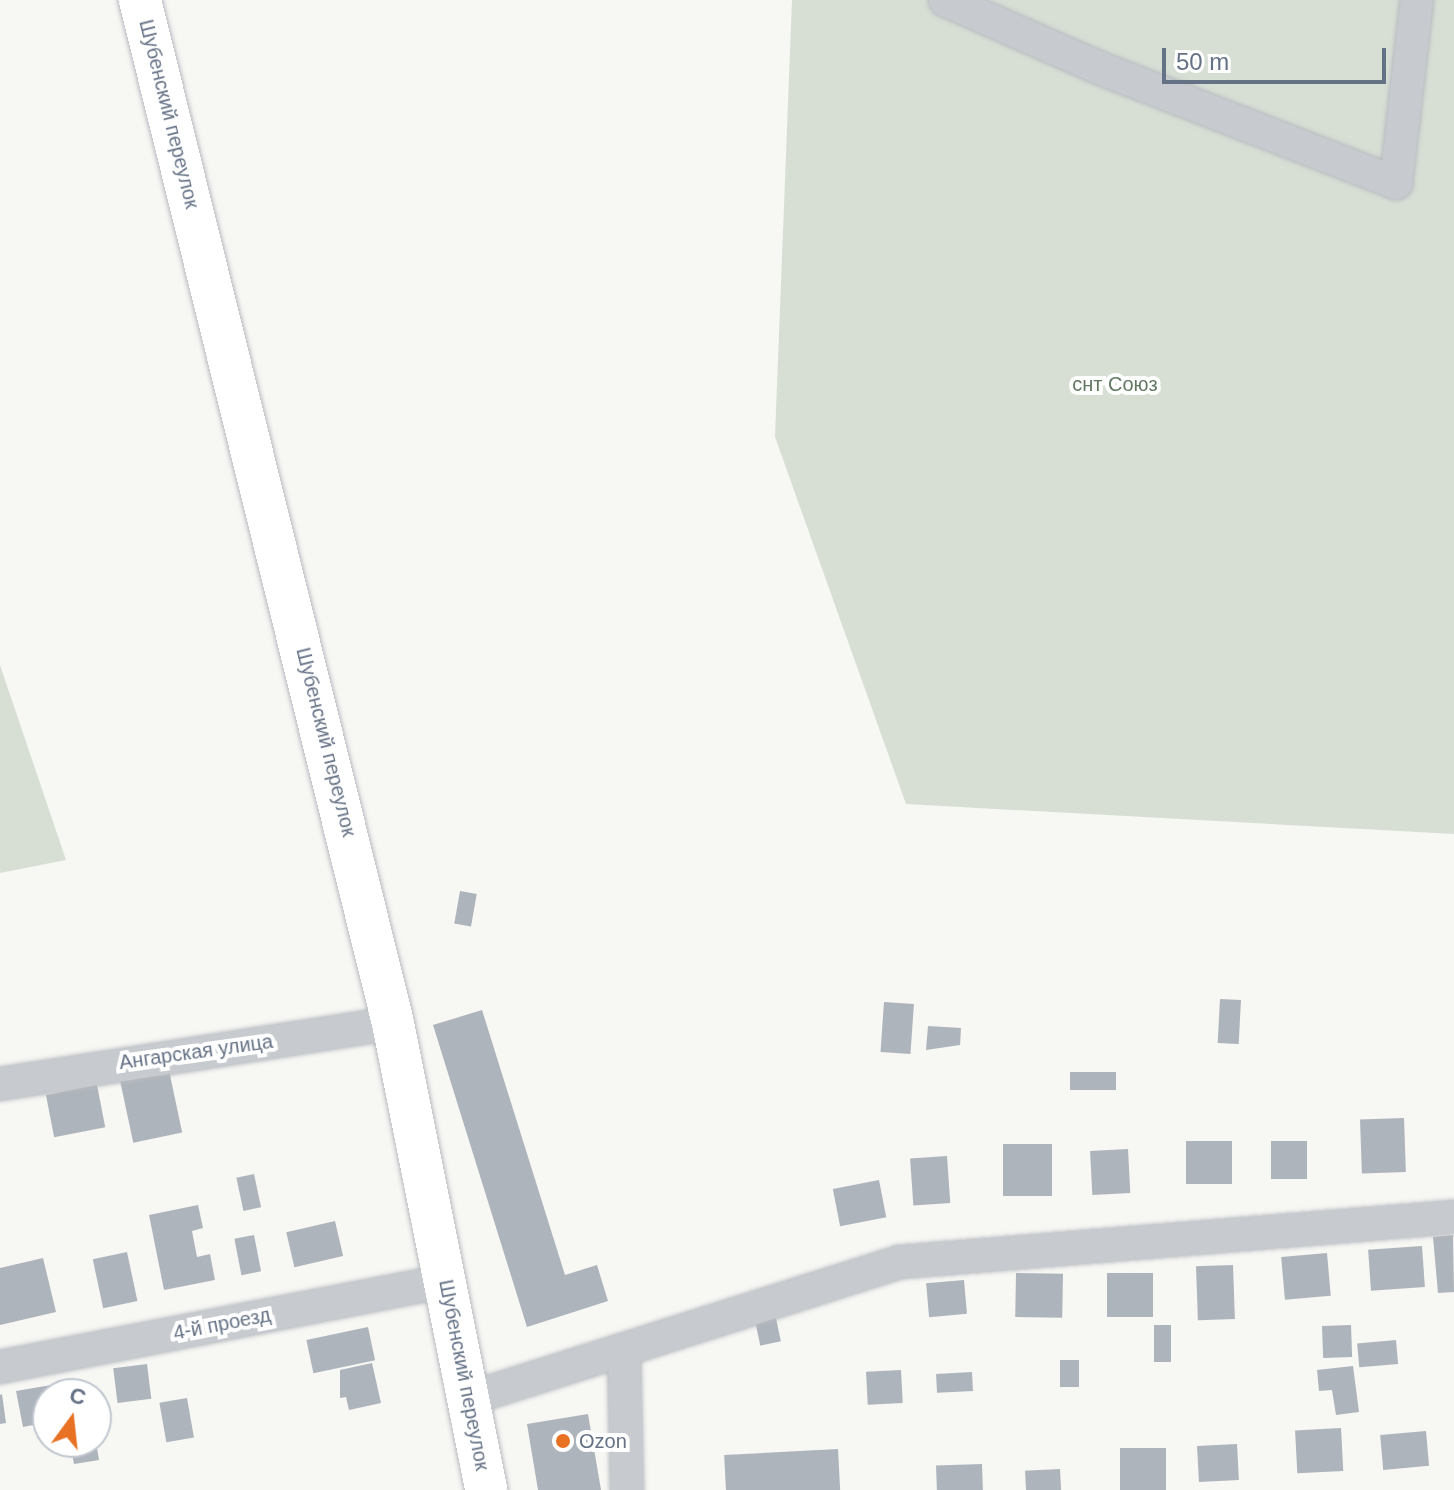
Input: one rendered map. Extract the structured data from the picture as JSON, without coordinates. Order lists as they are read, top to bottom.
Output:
{
  "streets": {
    "main road": ["Шубенский переулок"],
    "street": ["Ангарская улица", "4-й проезд"]
  },
  "crossings": [
    ["Шубенский переулок", "Ангарская улица"],
    ["Шубенский переулок", "4-й проезд"]
  ],
  "parks": ["снт Союз"],
  "places": ["Ozon"],
  "scale_bar": "50 m",
  "north": "top"
}
